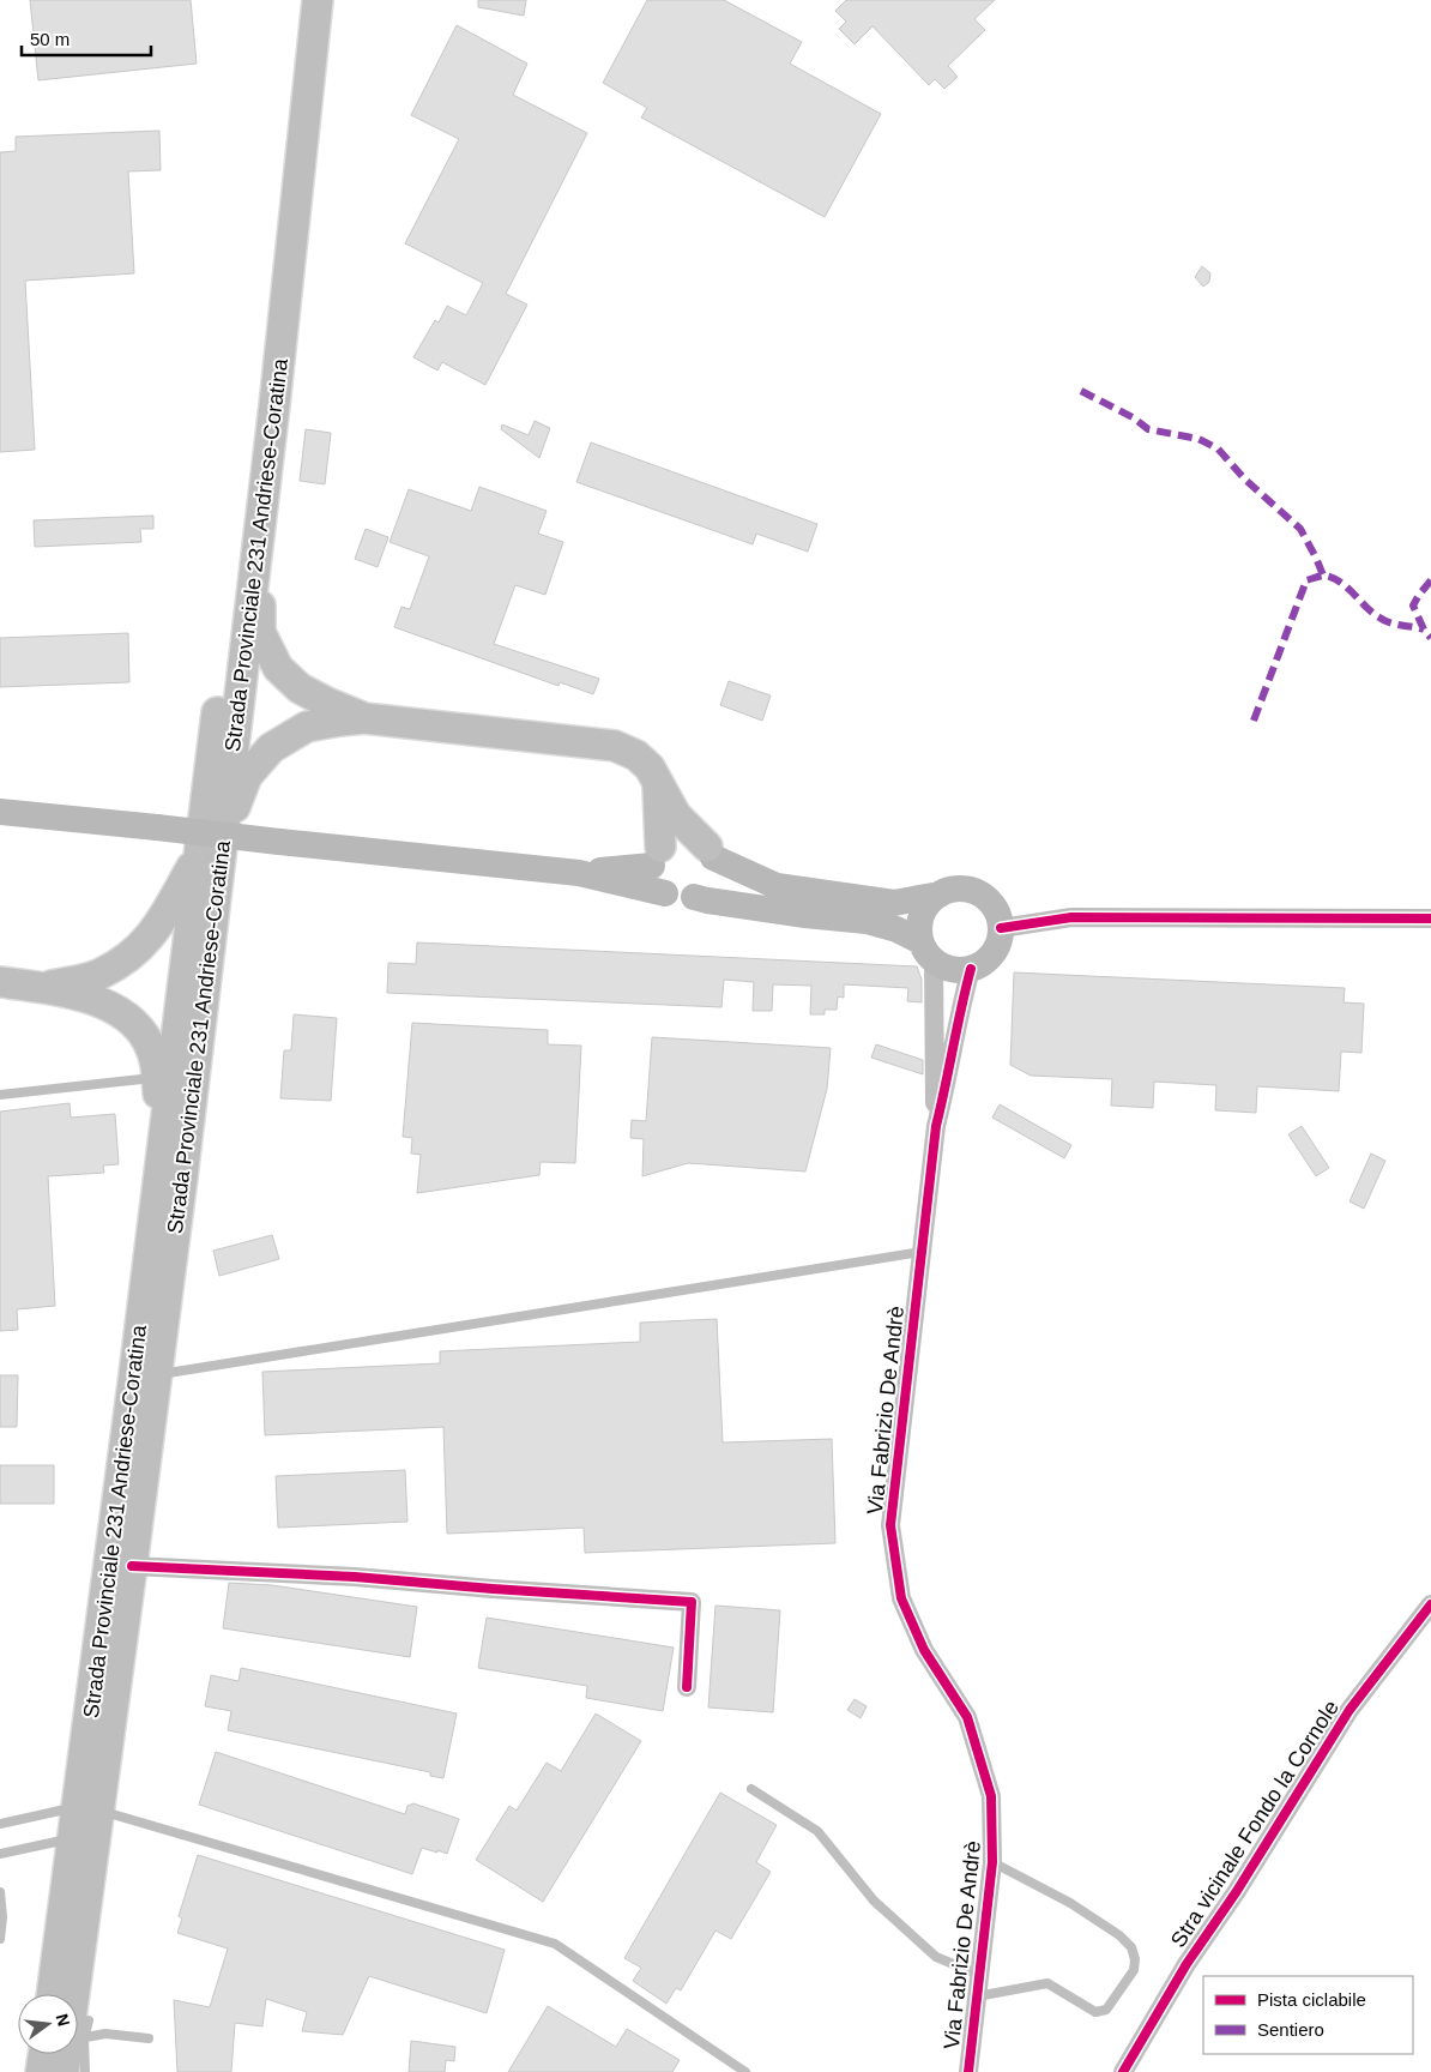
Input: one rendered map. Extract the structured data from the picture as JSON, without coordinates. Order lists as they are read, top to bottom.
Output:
{
  "streets": {
    "main road": ["Strada Provinciale 231 Andriese-Coratina"],
    "street": ["Via Fabrizio De Andrè", "Stra vicinale Fondo la Cornole"]
  },
  "legend": ["Pista ciclabile", "Sentiero"],
  "scale_bar": "50 m",
  "north": "right"
}
